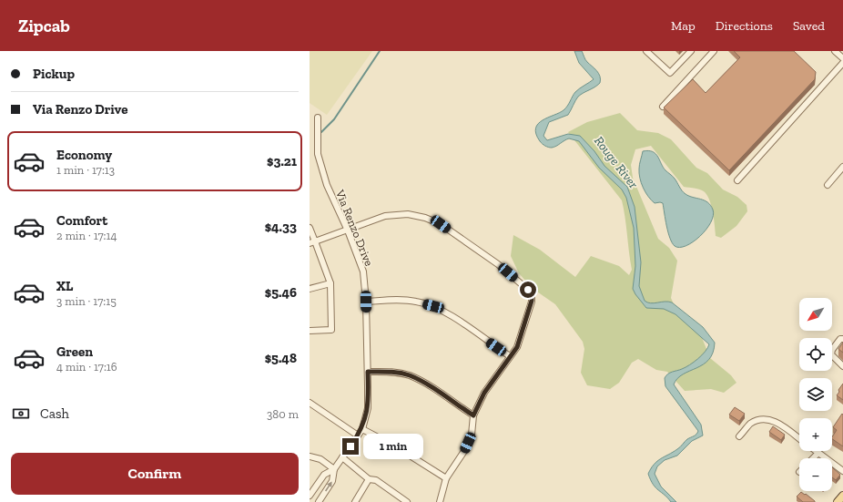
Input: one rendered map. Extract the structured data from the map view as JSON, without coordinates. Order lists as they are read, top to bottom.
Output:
{
  "streets": {
    "street": ["Via Renzo Drive"]
  },
  "water": ["Rouge River"],
  "north": "bottom left",
  "page": {
    "header": "Zipcab",
    "nav": ["Map", "Directions", "Saved"],
    "banner": ["Pickup", "Via Renzo Drive"],
    "list": [
      {
        "name": "Economy",
        "note": "1 min · 17:13",
        "value": "$3.21"
      },
      {
        "name": "Comfort",
        "note": "2 min · 17:14",
        "value": "$4.33"
      },
      {
        "name": "XL",
        "note": "3 min · 17:15",
        "value": "$5.46"
      },
      {
        "name": "Green",
        "note": "4 min · 17:16",
        "value": "$5.48"
      }
    ],
    "map_buttons": ["+", "−"],
    "pay": ["Cash", "380 m"],
    "bubble": "1 min",
    "buttons": "Confirm"
  }
}
